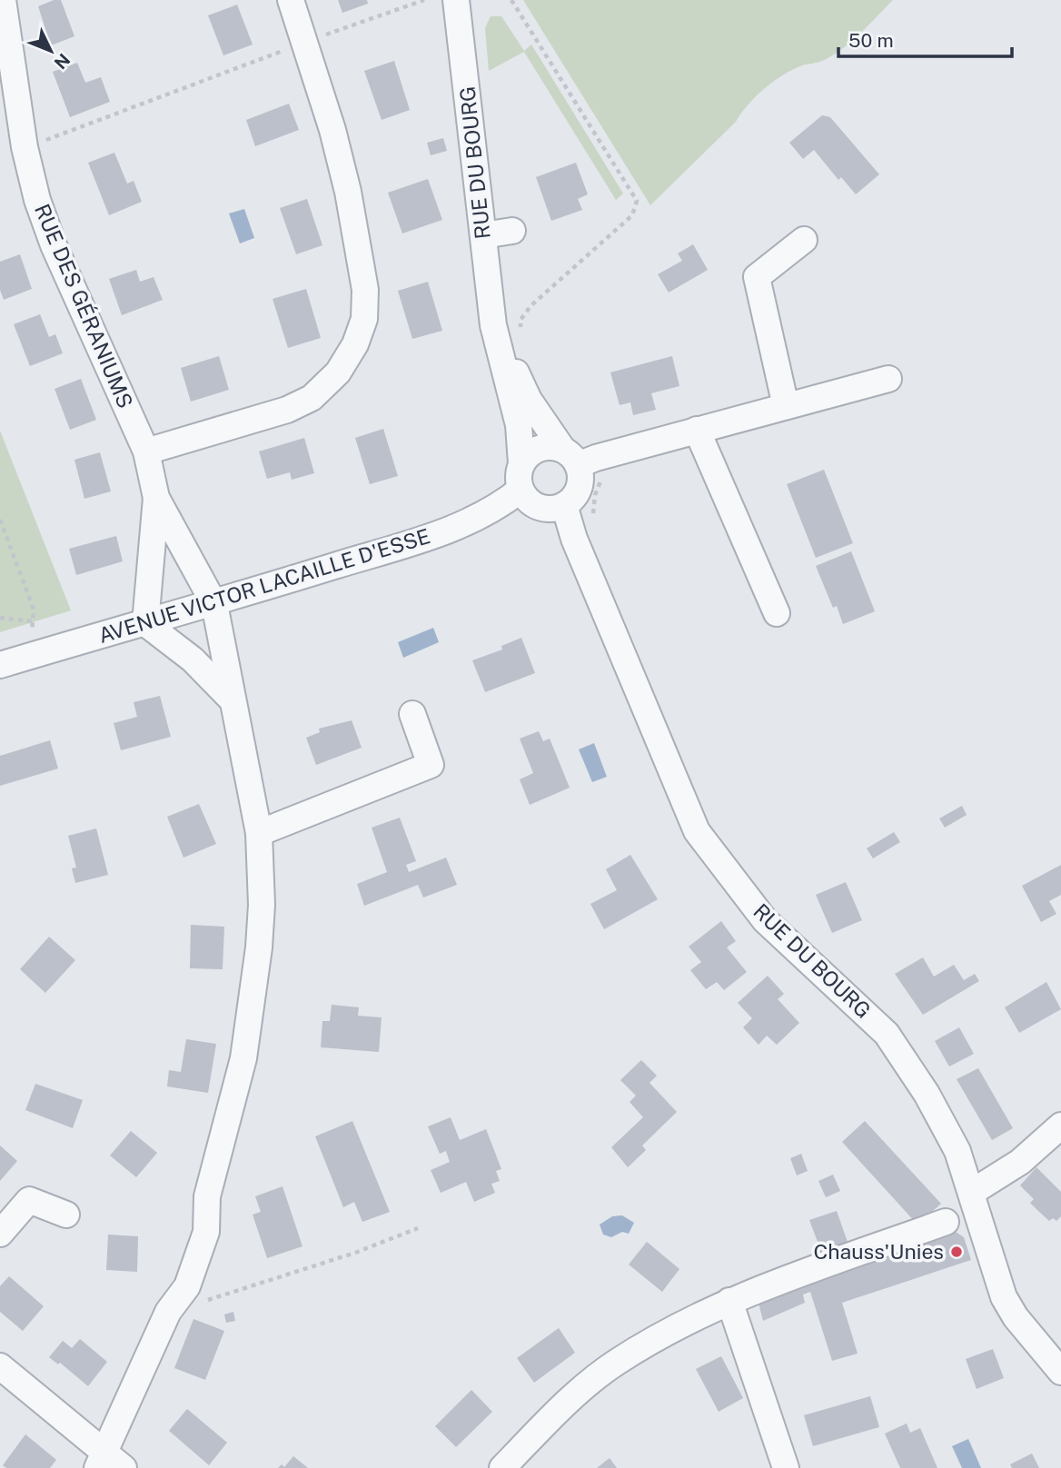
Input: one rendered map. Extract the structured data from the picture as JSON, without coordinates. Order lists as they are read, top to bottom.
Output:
{
  "streets": {
    "street": ["RUE DU BOURG", "RUE DES GÉRANIUMS", "AVENUE VICTOR LACAILLE D'ESSE"]
  },
  "crossings": [
    ["RUE DU BOURG", "AVENUE VICTOR LACAILLE D'ESSE"],
    ["RUE DES GÉRANIUMS", "AVENUE VICTOR LACAILLE D'ESSE"]
  ],
  "places": ["Chauss'Unies"],
  "scale_bar": "50 m",
  "north": "bottom right"
}
